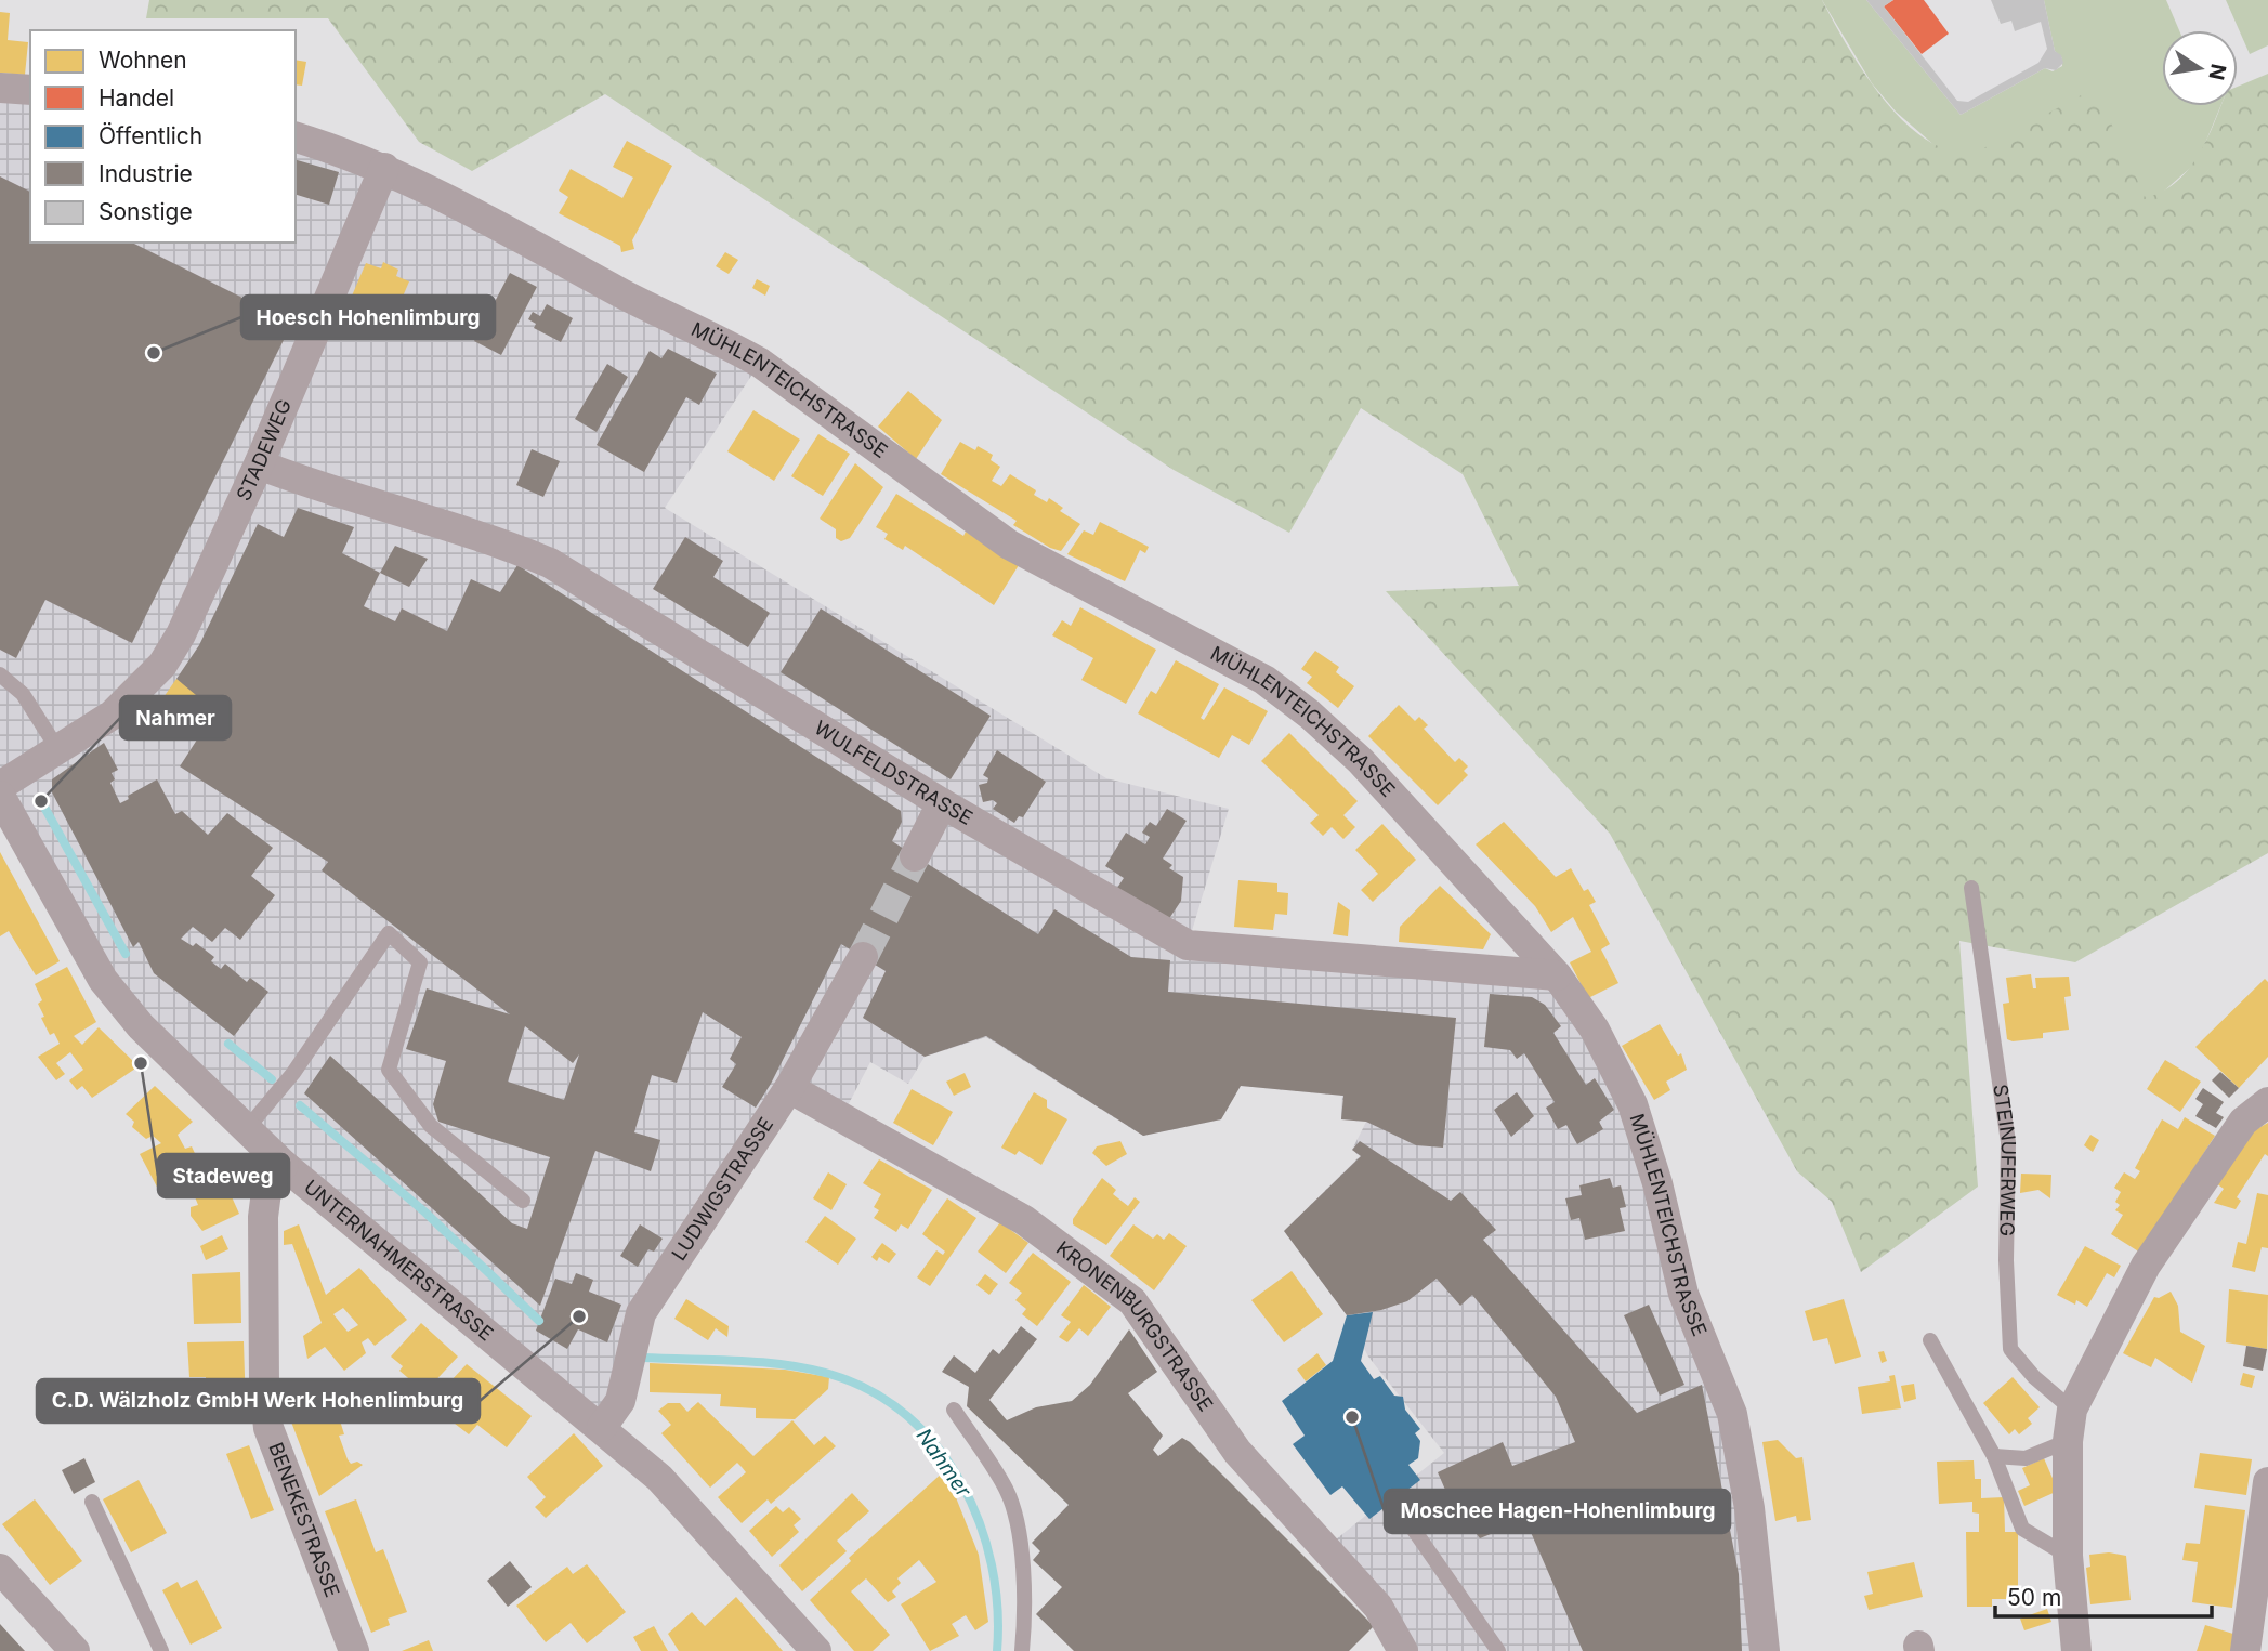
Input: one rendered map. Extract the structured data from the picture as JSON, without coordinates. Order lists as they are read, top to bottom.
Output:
{
  "streets": {
    "street": [
      "MÜHLENTEICHSTRASSE",
      "STADEWEG",
      "WULFELDSTRASSE",
      "LUDWIGSTRASSE",
      "UNTERNAHMERSTRASSE",
      "KRONENBURGSTRASSE",
      "BENEKESTRASSE"
    ],
    "lane": ["STEINUFERWEG"]
  },
  "crossings": [
    ["MÜHLENTEICHSTRASSE", "STADEWEG"],
    ["MÜHLENTEICHSTRASSE", "WULFELDSTRASSE"],
    ["STADEWEG", "WULFELDSTRASSE"],
    ["LUDWIGSTRASSE", "UNTERNAHMERSTRASSE"],
    ["LUDWIGSTRASSE", "KRONENBURGSTRASSE"],
    ["UNTERNAHMERSTRASSE", "BENEKESTRASSE"]
  ],
  "water": ["Nahmer"],
  "places": [
    "Hoesch Hohenlimburg",
    "Nahmer",
    "Stadeweg",
    "C.D. Wälzholz GmbH Werk Hohenlimburg",
    "Moschee Hagen-Hohenlimburg"
  ],
  "legend": [
    "Wohnen",
    "Handel",
    "Öffentlich",
    "Industrie",
    "Sonstige"
  ],
  "scale_bar": "50 m",
  "north": "right"
}
